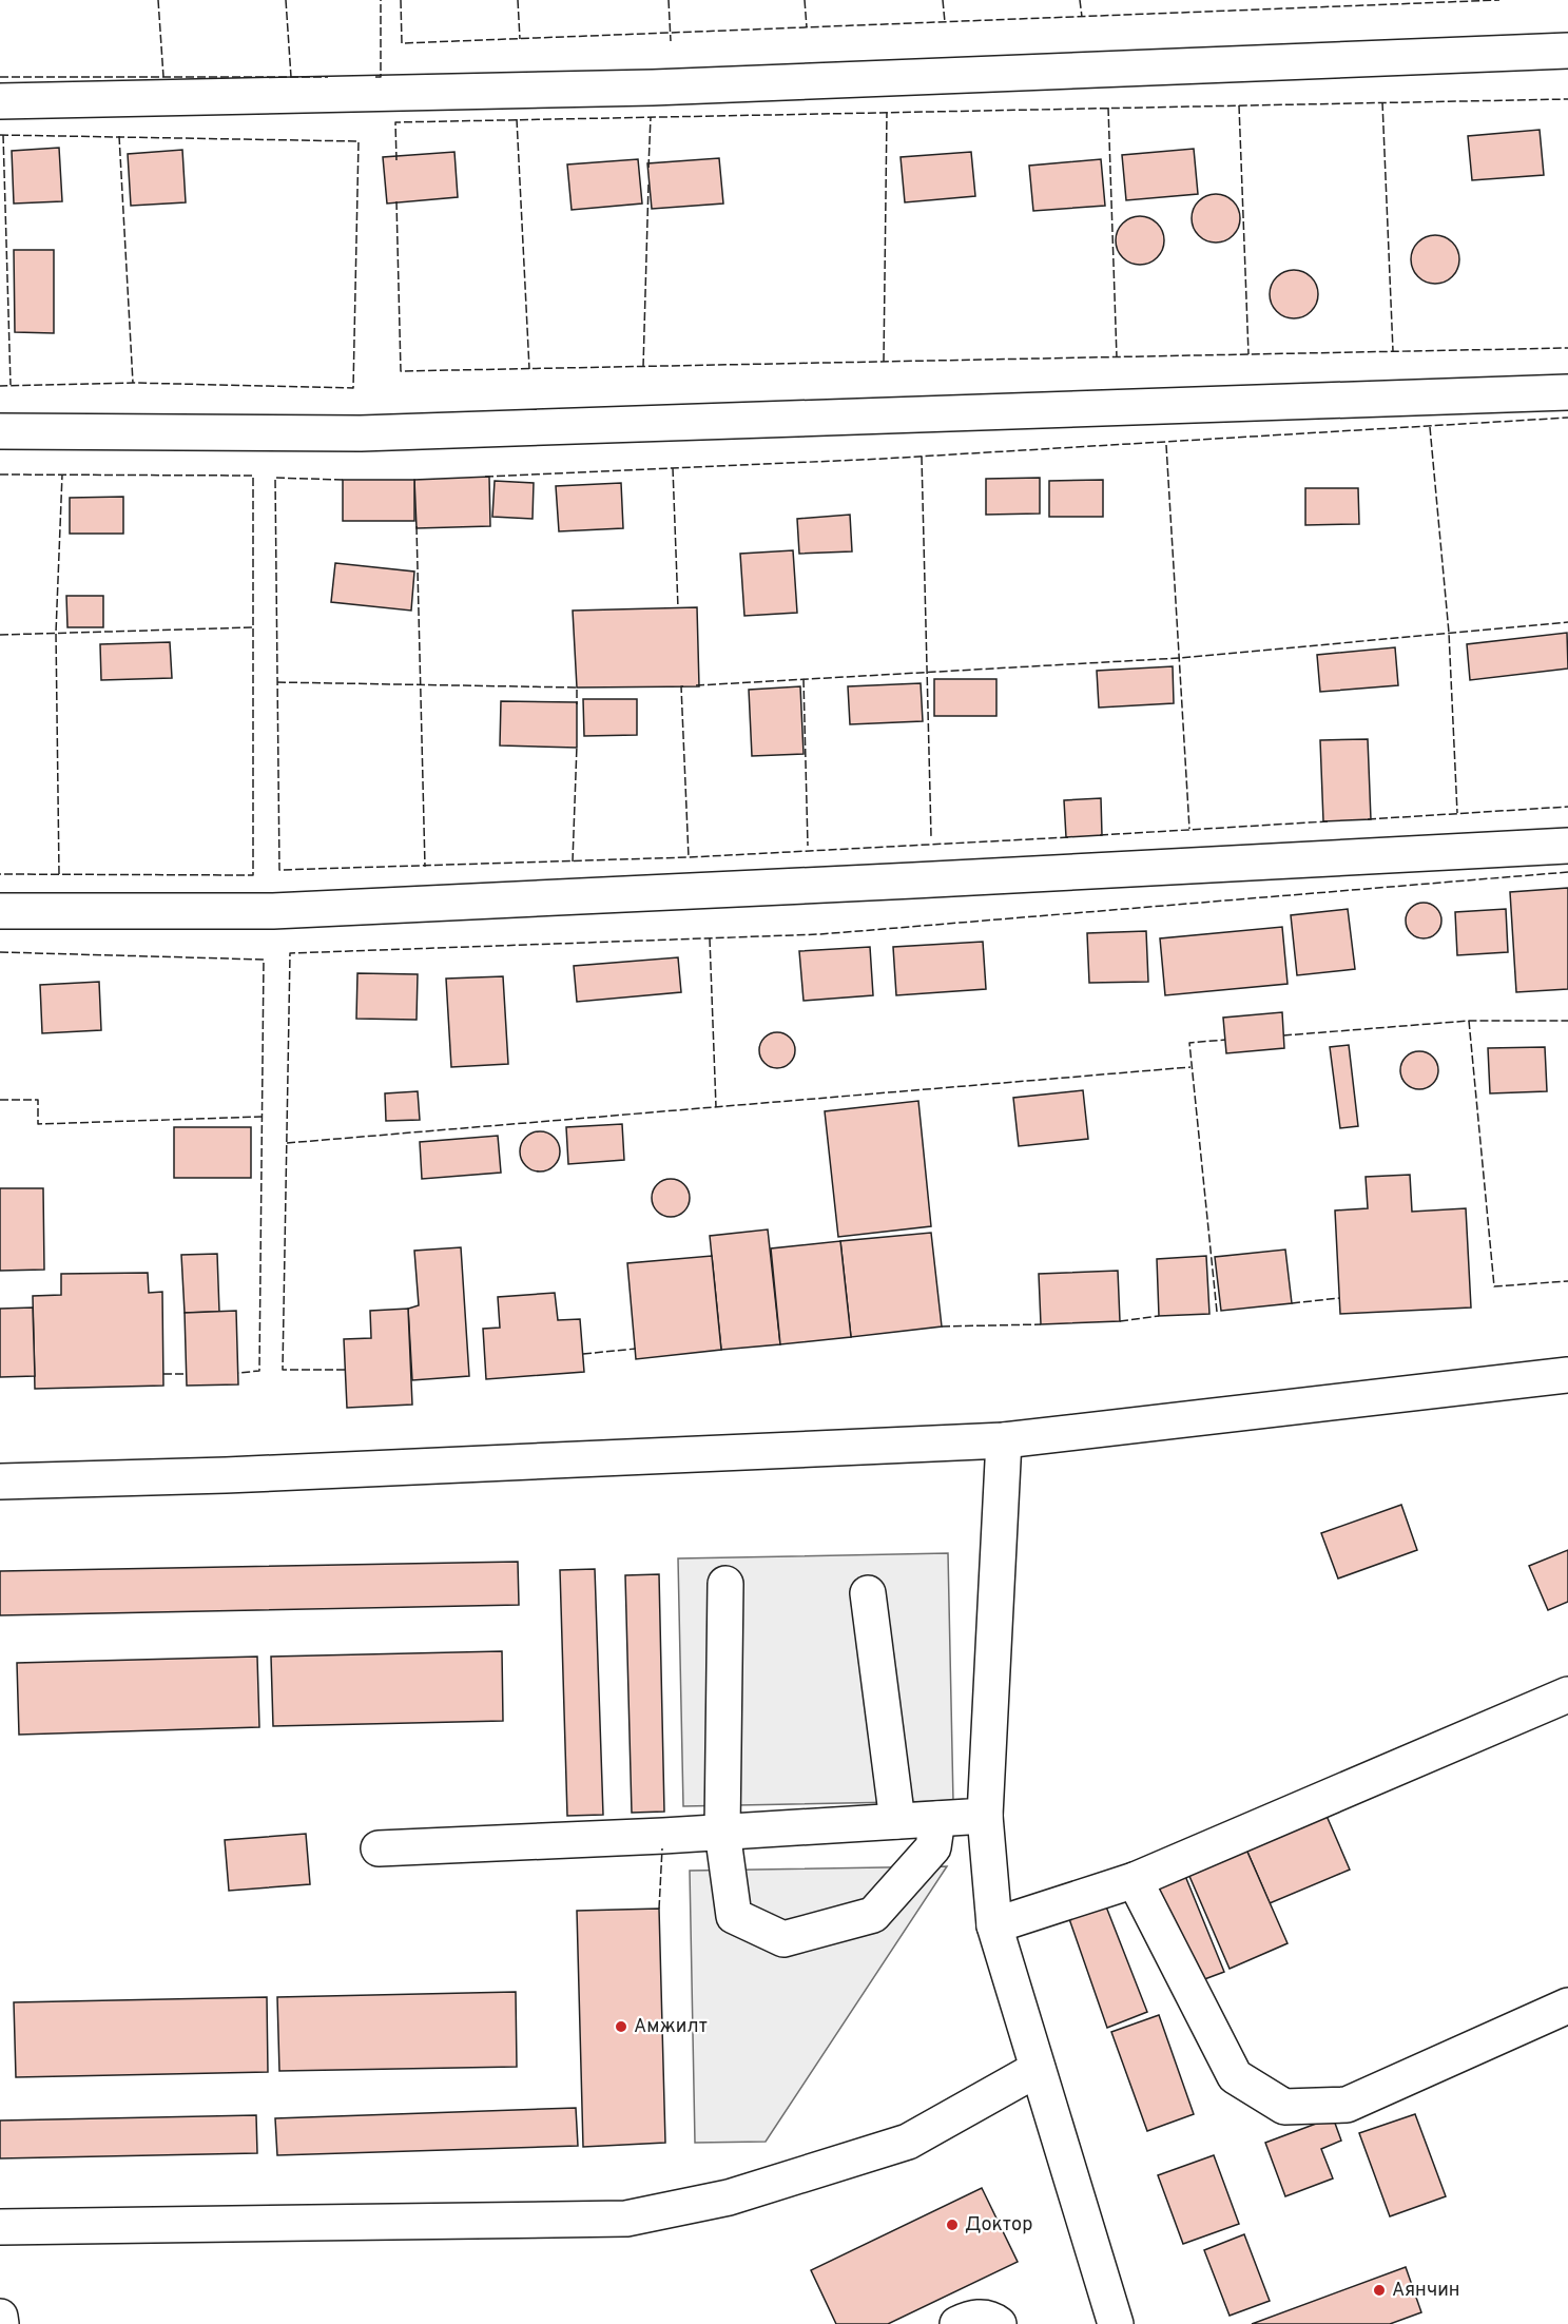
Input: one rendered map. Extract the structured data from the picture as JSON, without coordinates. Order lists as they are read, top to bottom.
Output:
{
  "places": ["Амжилт", "Доктор", "Аянчин"]
}
